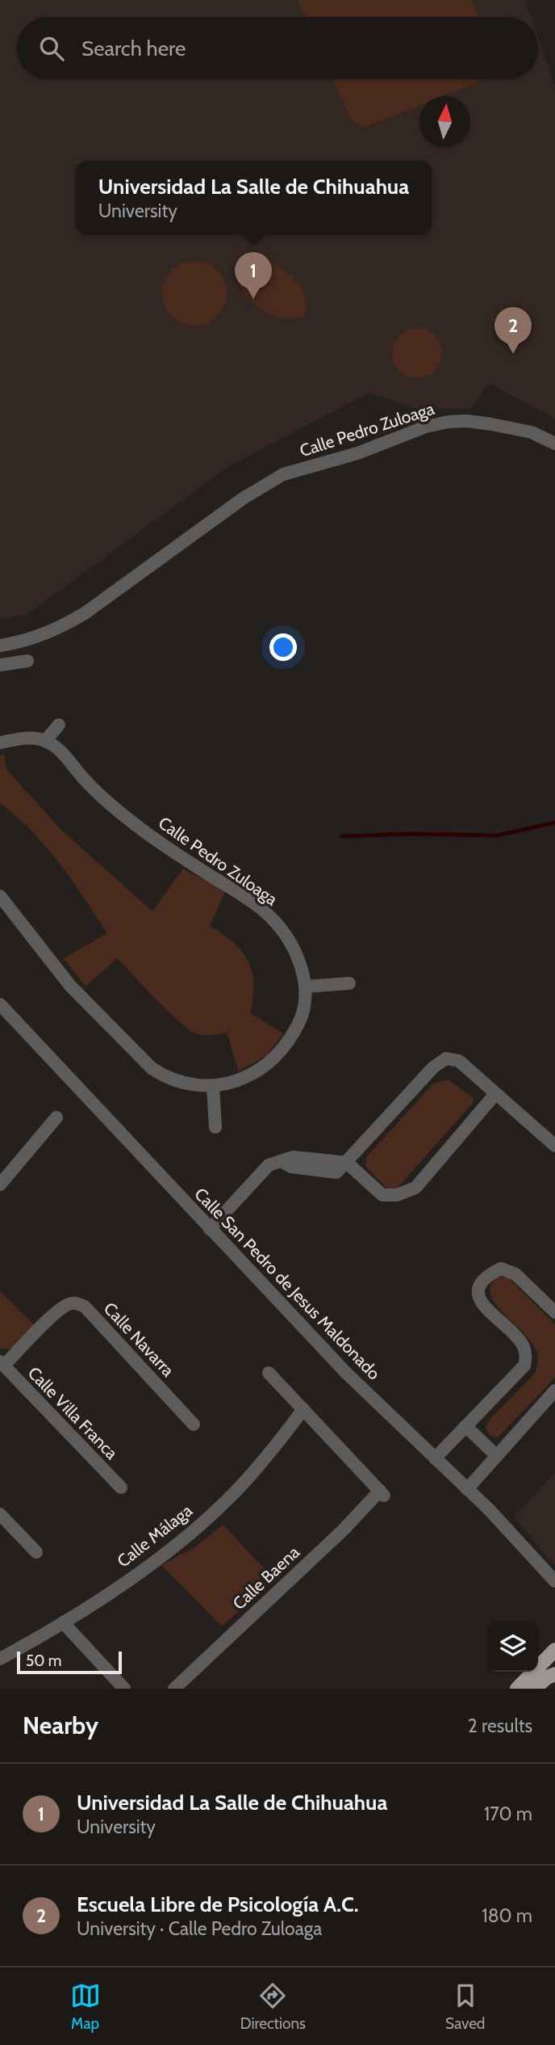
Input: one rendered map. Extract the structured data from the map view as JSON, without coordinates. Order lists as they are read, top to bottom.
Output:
{
  "streets": {
    "street": [
      "Calle Pedro Zuloaga",
      "Calle San Pedro de Jesus Maldonado",
      "Calle Navarra",
      "Calle Villa Franca",
      "Calle Málaga",
      "Calle Baena"
    ]
  },
  "crossings": [
    ["Calle Navarra", "Calle Villa Franca"],
    ["Calle Málaga", "Calle Baena"]
  ],
  "scale_bar": "50 m",
  "north": "top",
  "page": {
    "search": "Search here",
    "popup": ["Universidad La Salle de Chihuahua", "University"],
    "pins": ["1", "2"],
    "scale": "50 m",
    "heading": ["Nearby", "2 results"],
    "list": [
      {
        "mark": "1",
        "name": "Universidad La Salle de Chihuahua",
        "note": "University",
        "value": "170 m"
      },
      {
        "mark": "2",
        "name": "Escuela Libre de Psicología A.C.",
        "note": "University · Calle Pedro Zuloaga",
        "value": "180 m"
      }
    ],
    "nav": ["Map", "Directions", "Saved"]
  }
}
